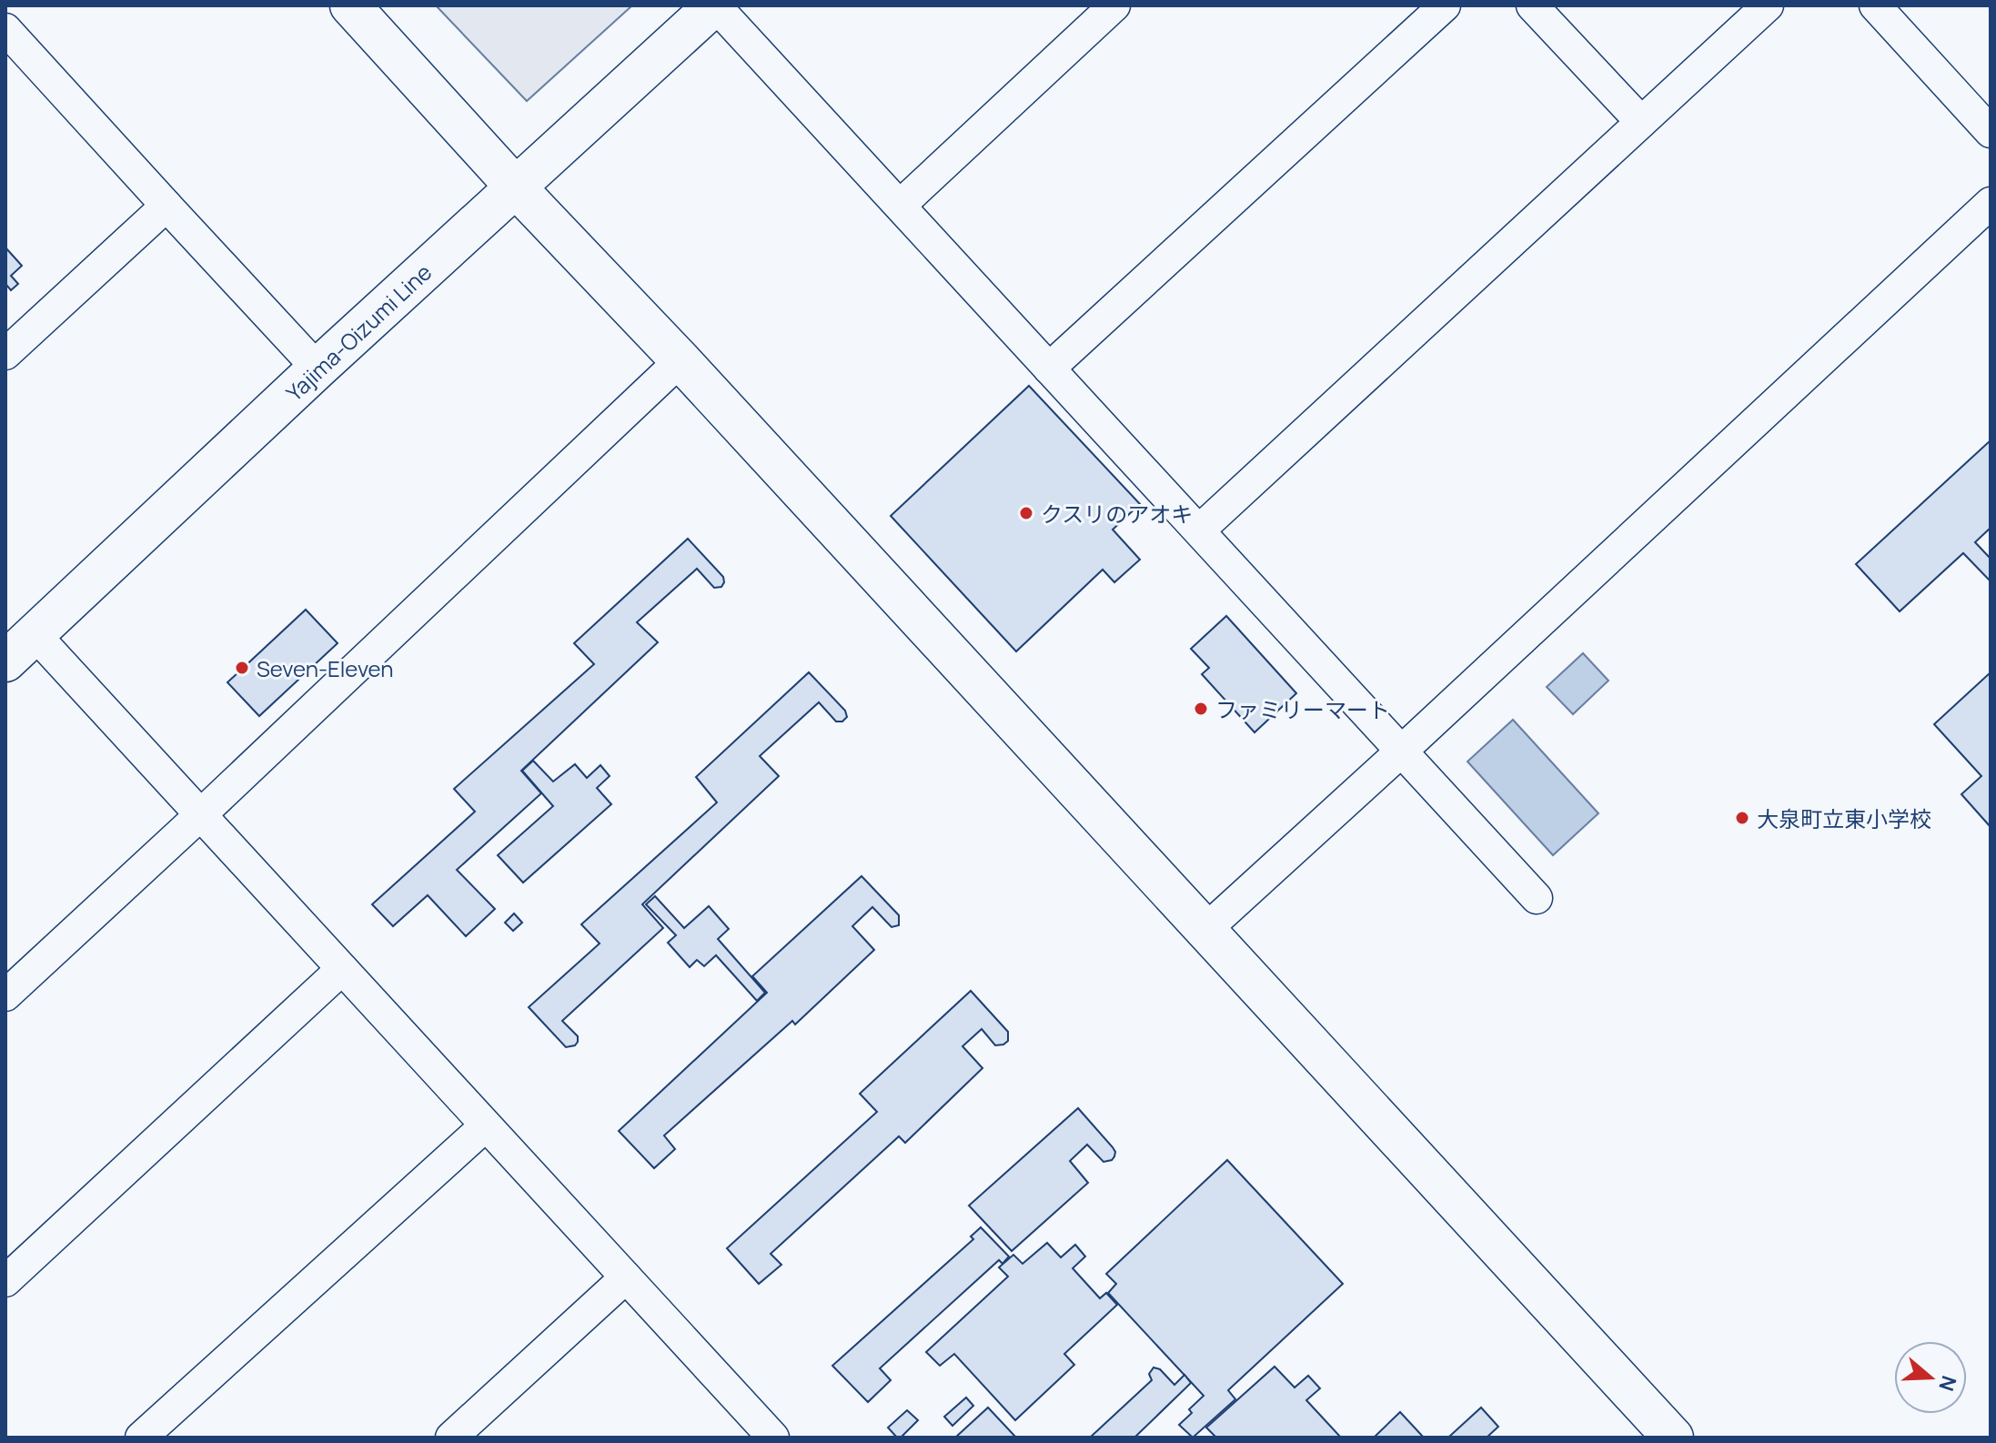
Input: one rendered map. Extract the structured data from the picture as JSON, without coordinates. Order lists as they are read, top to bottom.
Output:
{
  "streets": {
    "street": ["Yajima-Oizumi Line"]
  },
  "places": [
    "クスリのアオキ",
    "Seven-Eleven",
    "ファミリーマート",
    "大泉町立東小学校"
  ],
  "north": "right"
}
